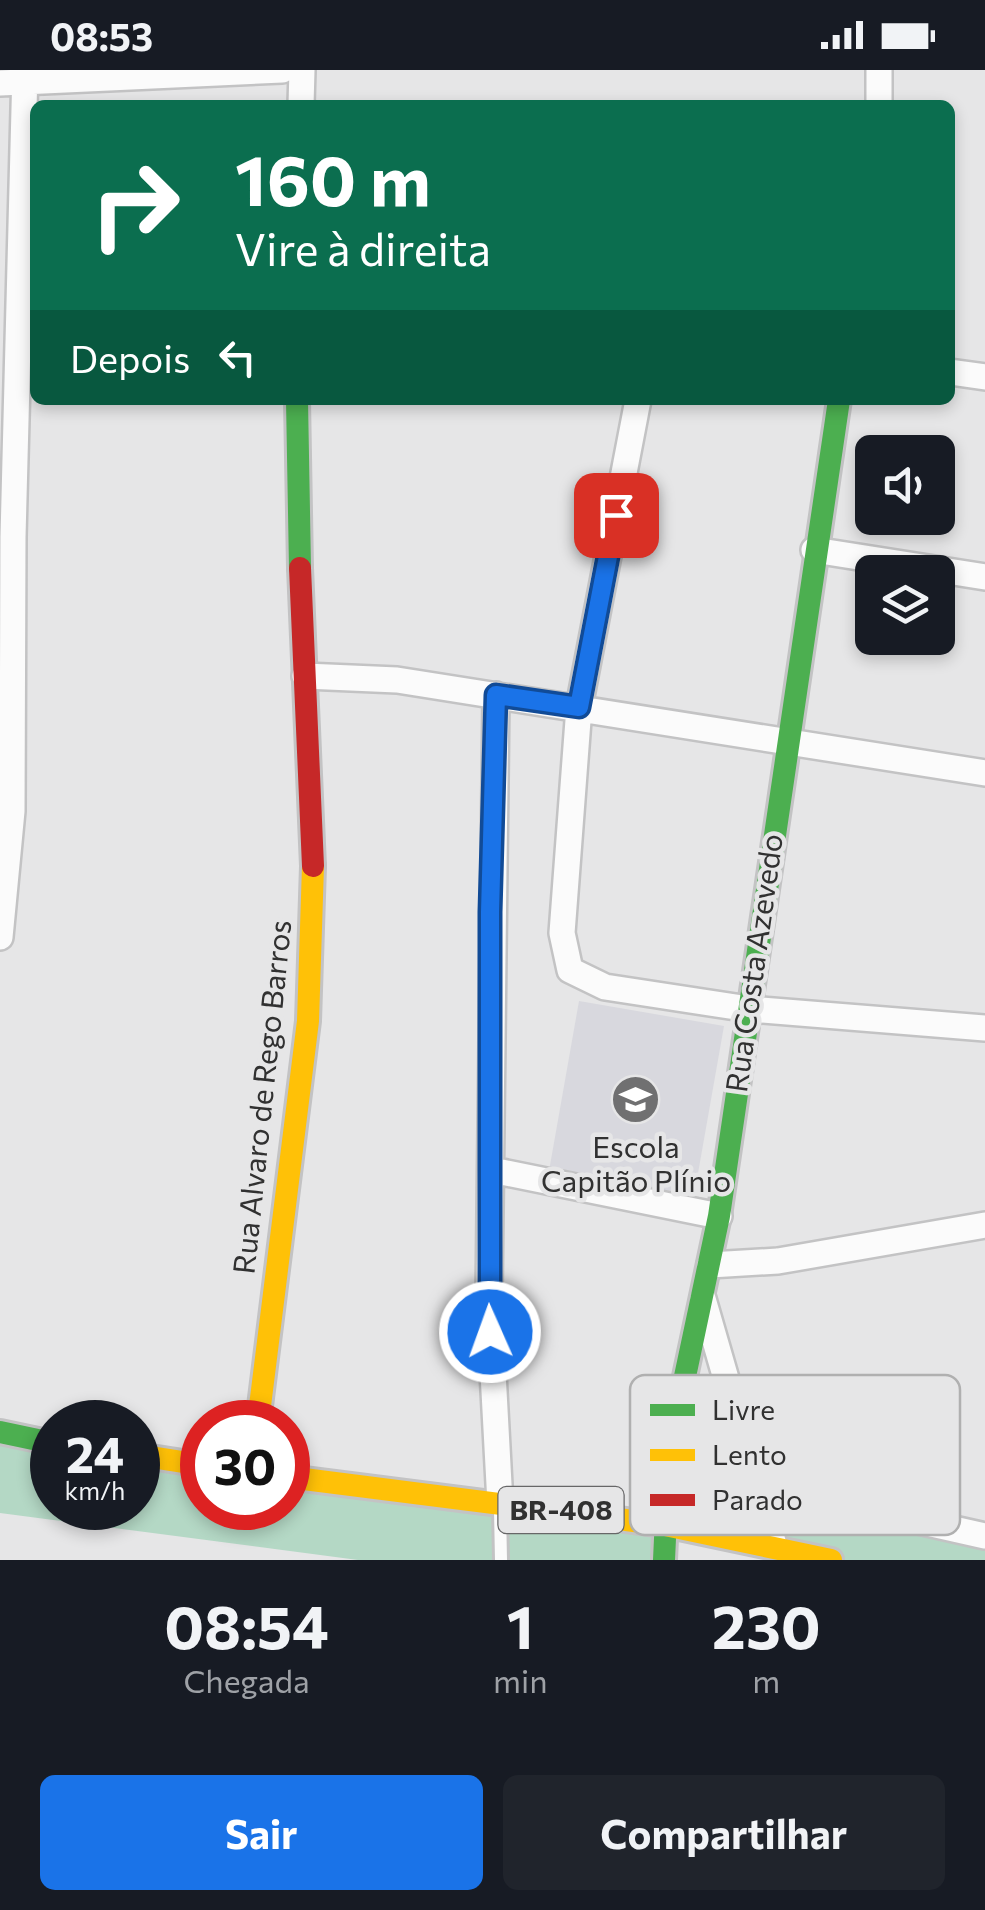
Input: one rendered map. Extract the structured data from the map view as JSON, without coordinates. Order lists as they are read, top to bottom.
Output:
{
  "streets": {
    "street": ["Rua Costa Azevedo", "Rua Alvaro de Rego Barros", "BR-408"]
  },
  "places": {
    "school or university": ["Escola Capitão Plínio"]
  },
  "legend": ["Livre", "Lento", "Parado"],
  "page": {
    "status": "08:53",
    "turn": ["160 m", "Vire à direita"],
    "then": "Depois",
    "speed": "24 km/h",
    "limit": "30",
    "eta": [
      "08:54",
      "Chegada",
      "1",
      "min",
      "230",
      "m"
    ],
    "buttons": ["Sair", "Compartilhar"]
  }
}
